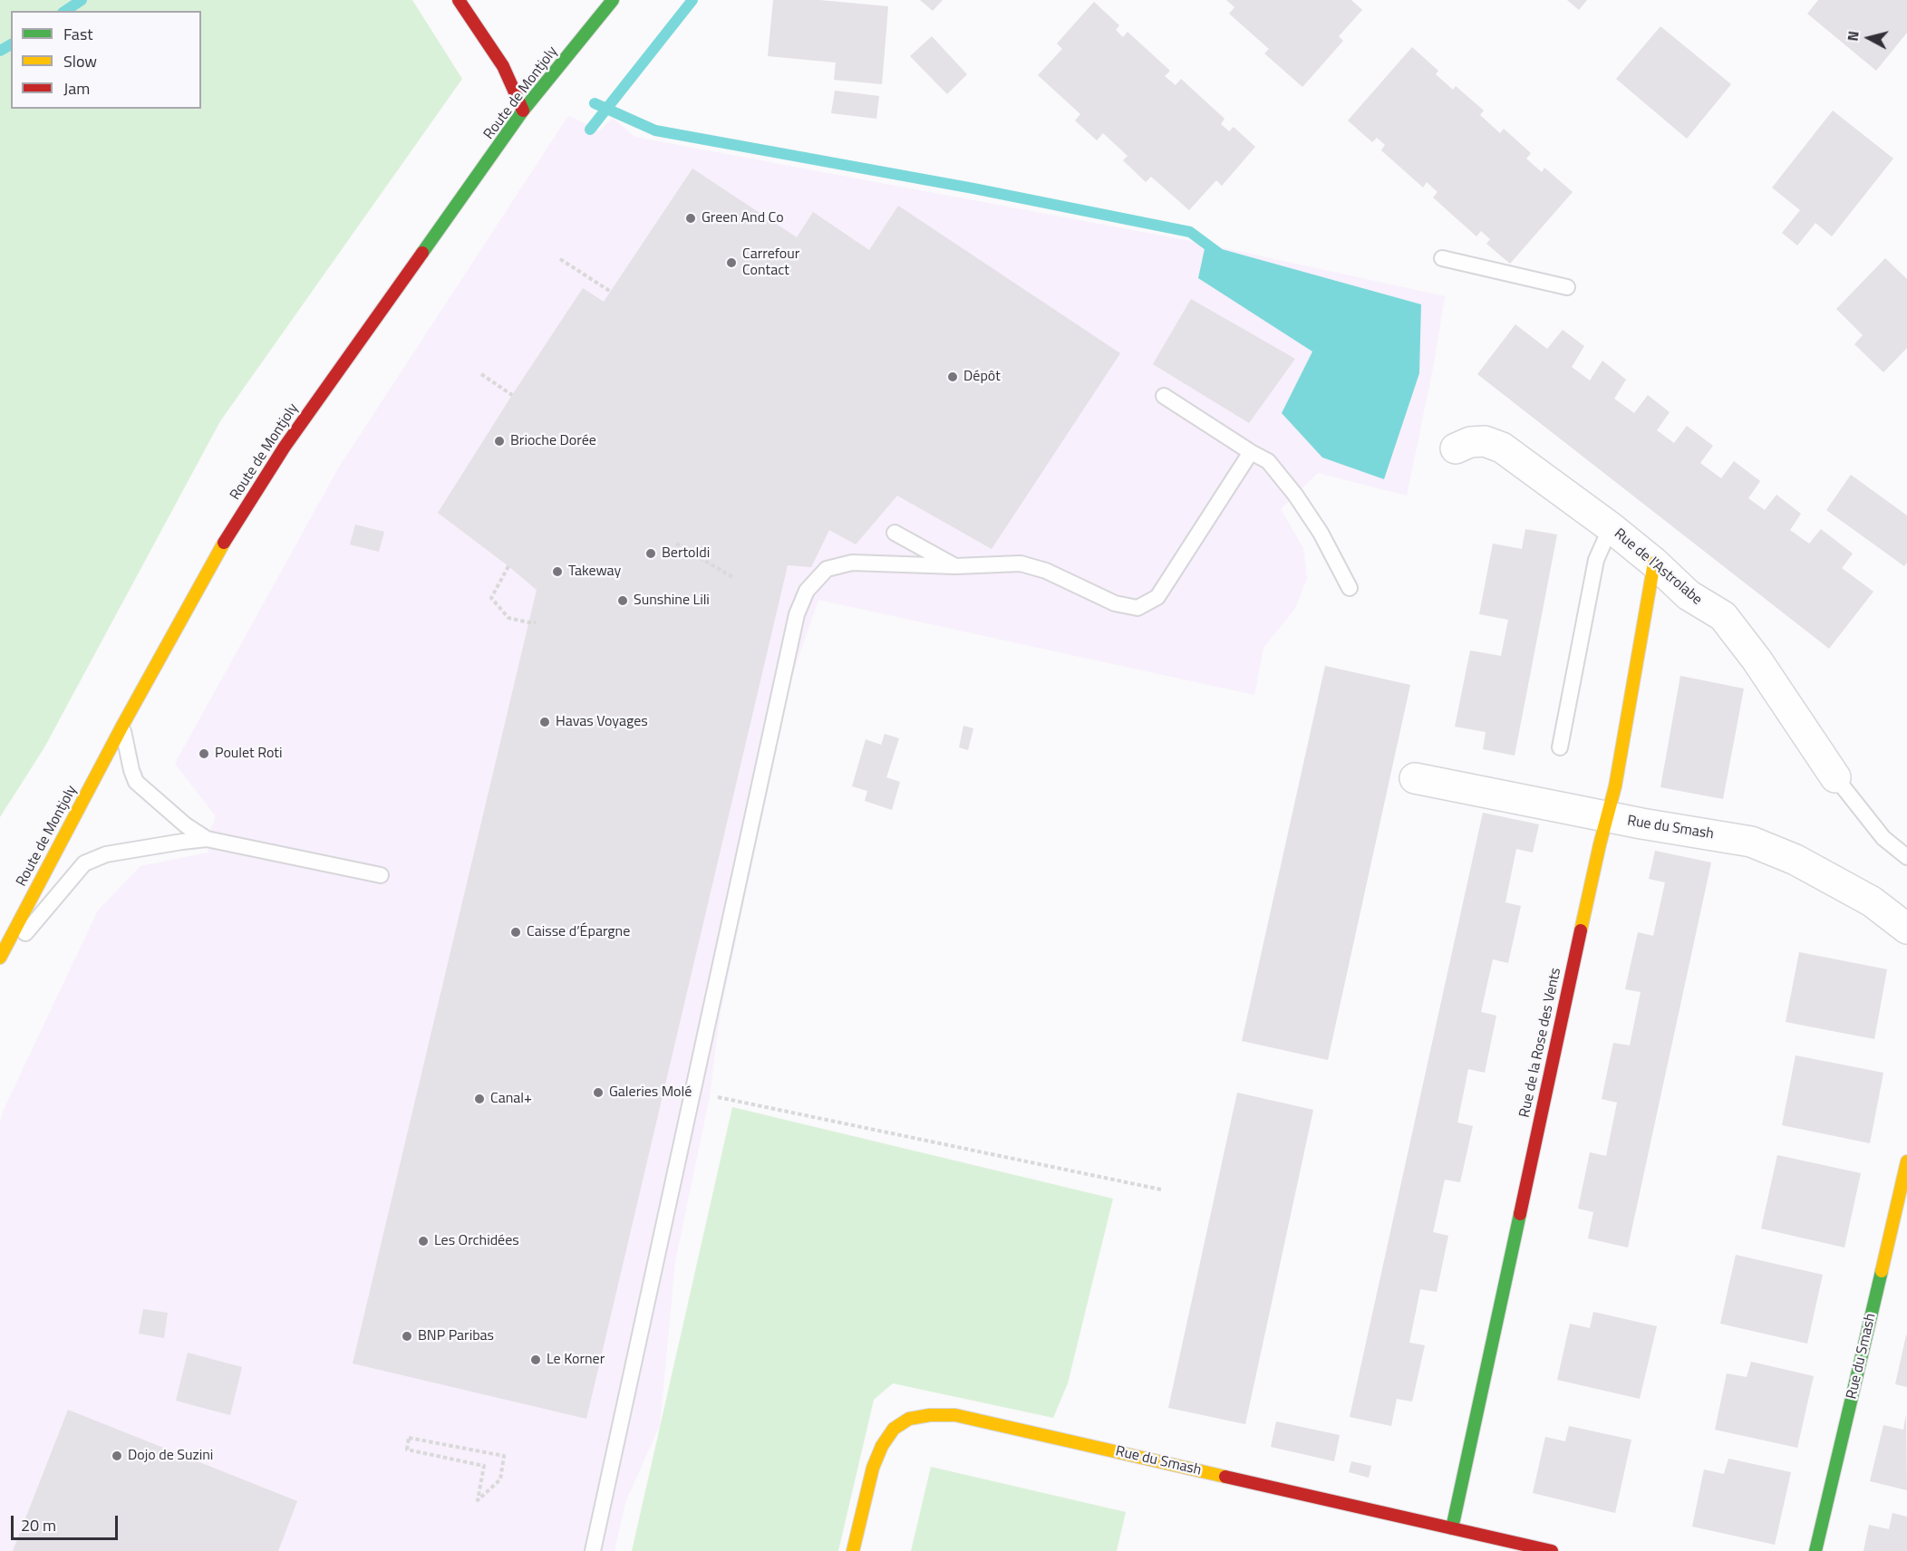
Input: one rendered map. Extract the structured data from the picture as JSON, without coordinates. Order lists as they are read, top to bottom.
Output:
{
  "streets": {
    "street": [
      "Route de Montjoly",
      "Rue de l’Astrolabe",
      "Rue du Smash",
      "Rue de la Rose des Vents"
    ]
  },
  "crossings": [
    ["Rue de l’Astrolabe", "Rue de la Rose des Vents"],
    ["Rue du Smash", "Rue de la Rose des Vents"]
  ],
  "places": [
    "Green And Co",
    "Carrefour Contact",
    "Dépôt",
    "Brioche Dorée",
    "Bertoldi",
    "Takeway",
    "Sunshine Lili",
    "Havas Voyages",
    "Poulet Roti",
    "Caisse d’Épargne",
    "Galeries Molé",
    "Canal+",
    "Les Orchidées",
    "BNP Paribas",
    "Le Korner",
    "Dojo de Suzini"
  ],
  "legend": ["Fast", "Slow", "Jam"],
  "scale_bar": "20 m",
  "north": "left"
}
